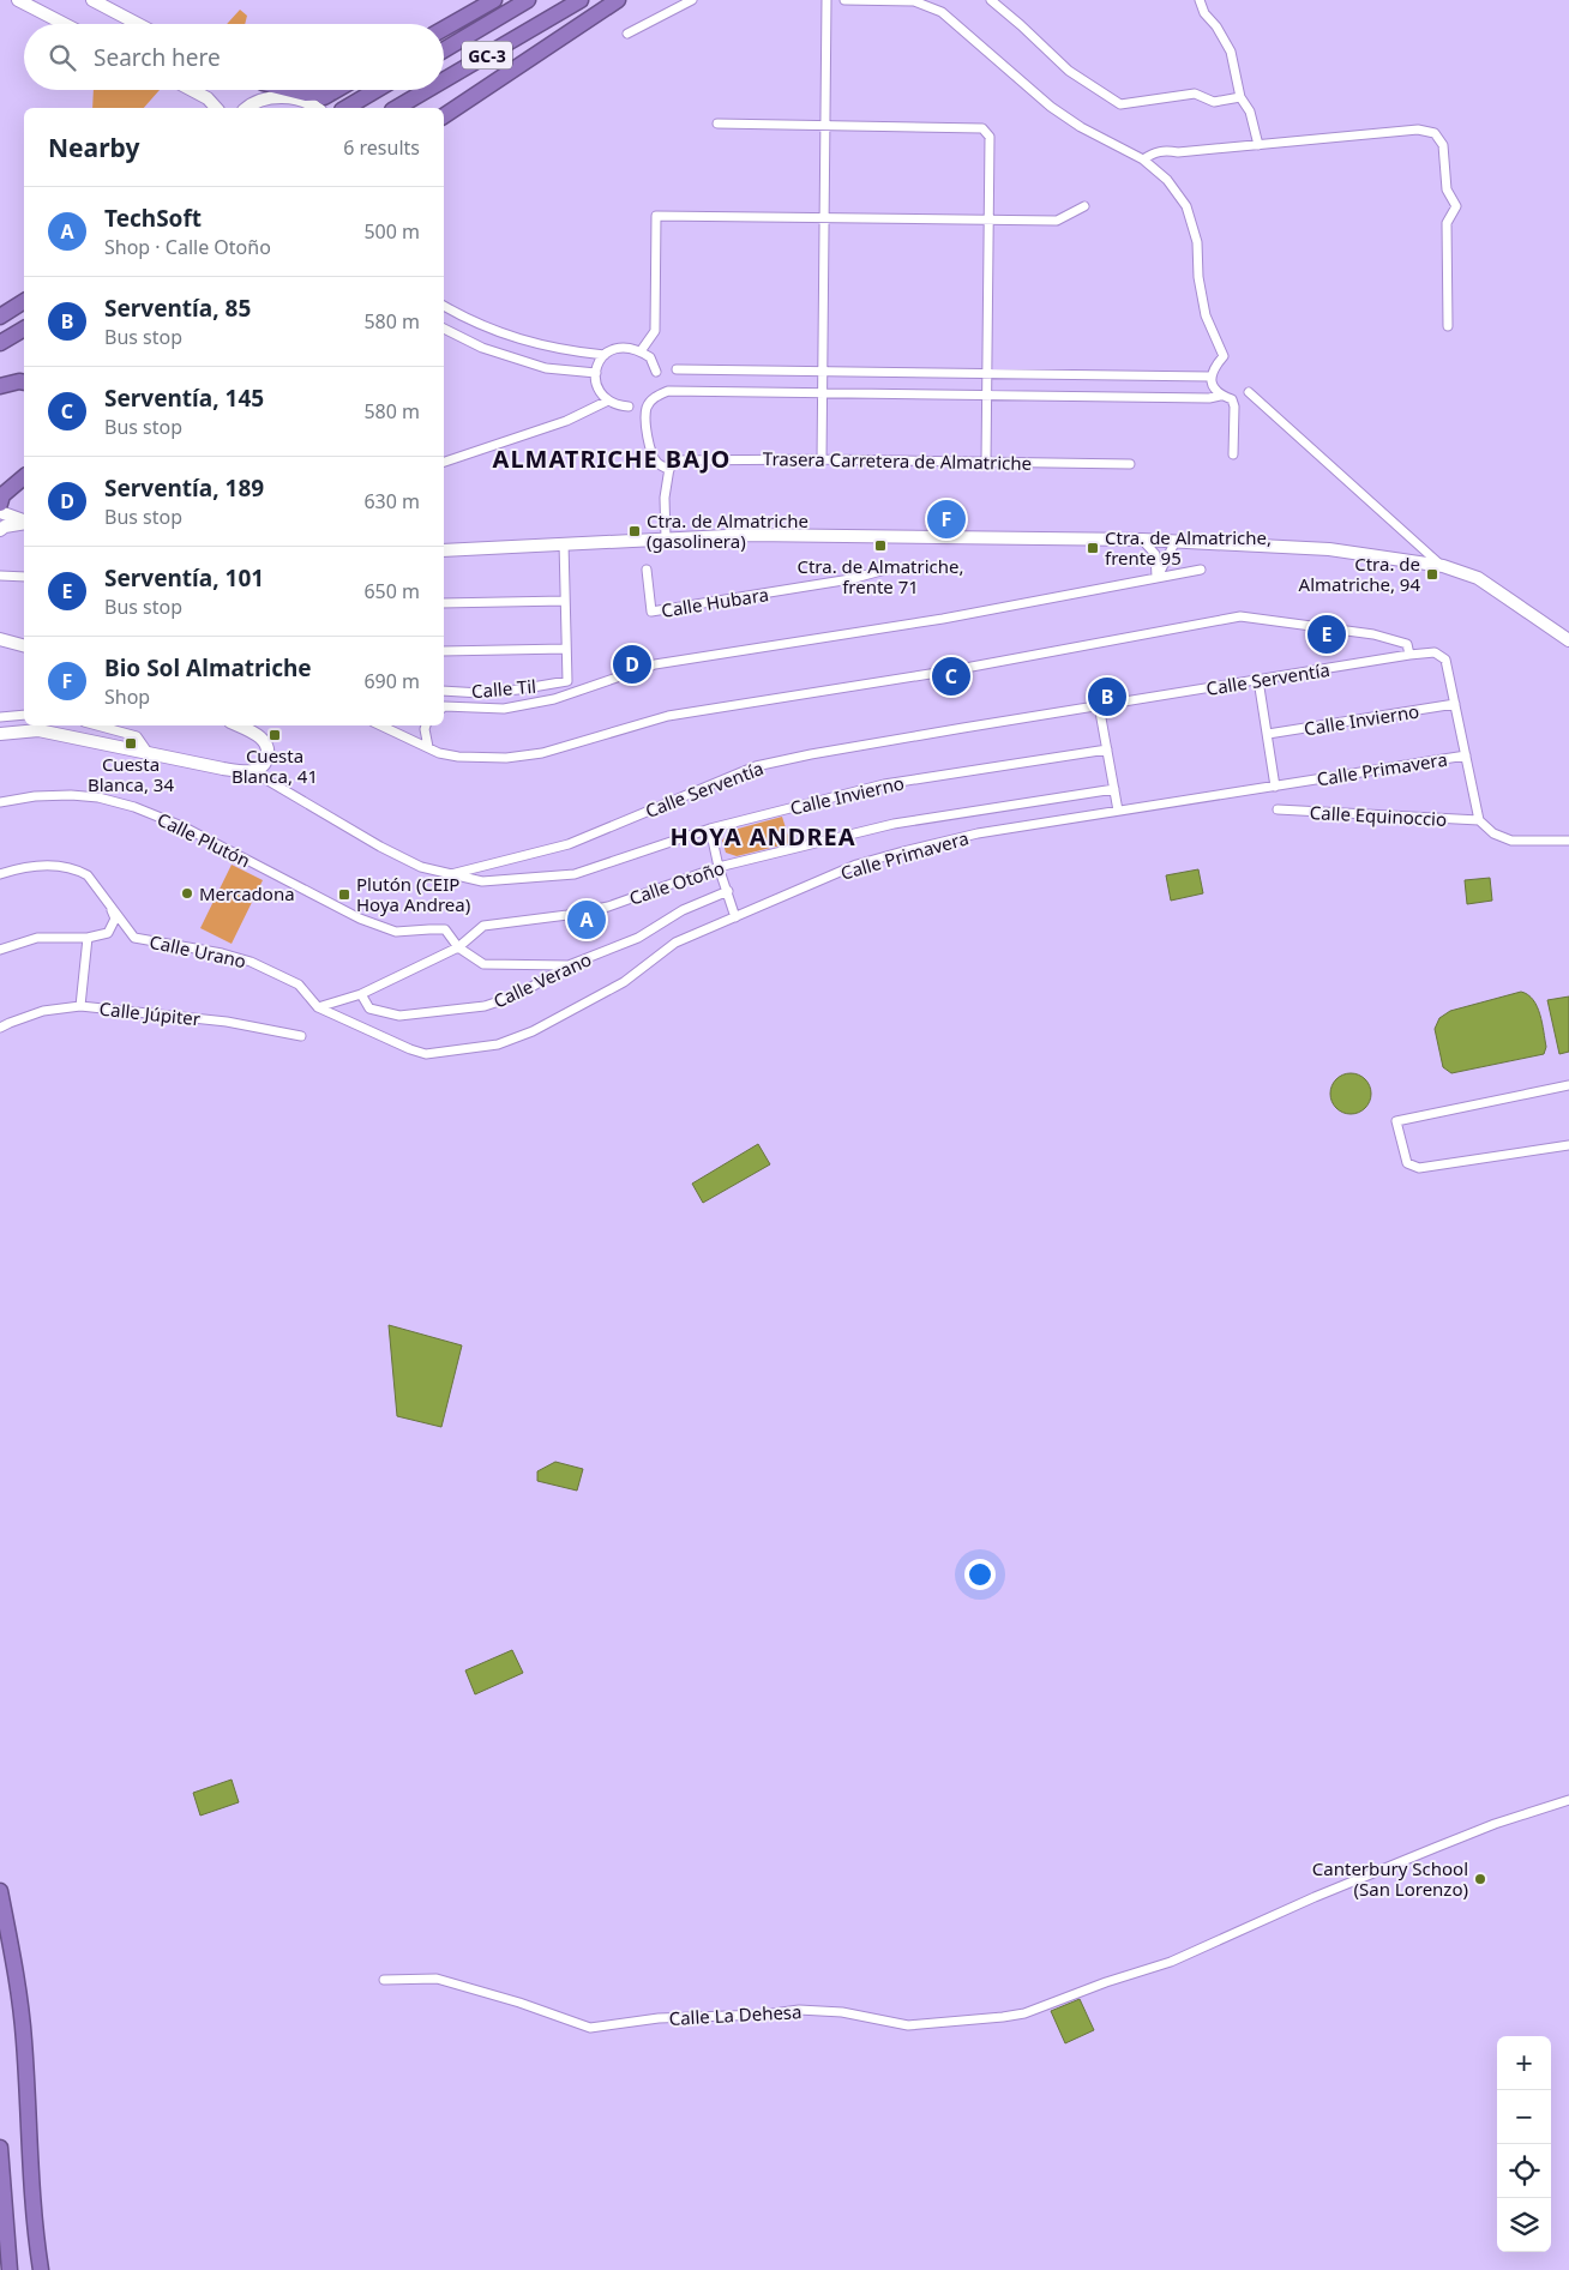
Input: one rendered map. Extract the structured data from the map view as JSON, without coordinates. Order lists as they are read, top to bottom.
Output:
{
  "streets": {
    "highway": ["GC-3"],
    "street": [
      "Trasera Carretera de Almatriche",
      "Calle Hubara",
      "Calle Serventía",
      "Calle Til",
      "Calle Invierno",
      "Calle Primavera",
      "Calle Equinoccio",
      "Calle Plutón",
      "Calle Otoño",
      "Calle Urano",
      "Calle Verano",
      "Calle Júpiter",
      "Calle La Dehesa"
    ]
  },
  "crossings": [
    ["Calle Serventía", "Calle Invierno"],
    ["Calle Serventía", "Calle Primavera"],
    ["Calle Serventía", "Calle Equinoccio"],
    ["Calle Primavera", "Calle Urano"],
    ["Calle Plutón", "Calle Otoño"],
    ["Calle Otoño", "Calle Verano"]
  ],
  "districts": ["ALMATRICHE BAJO", "HOYA ANDREA"],
  "places": {
    "transit": [
      "Ctra. de Almatriche (gasolinera)",
      "Ctra. de Almatriche, frente 71",
      "Ctra. de Almatriche, frente 95",
      "Ctra. de Almatriche, 94",
      "Cuesta Blanca, 41",
      "Cuesta Blanca, 34",
      "Plutón (CEIP Hoya Andrea)"
    ],
    "other": ["Mercadona", "Canterbury School (San Lorenzo)"]
  },
  "page": {
    "search": "Search here",
    "heading": ["Nearby", "6 results"],
    "list": [
      {
        "mark": "A",
        "name": "TechSoft",
        "note": "Shop · Calle Otoño",
        "value": "500 m"
      },
      {
        "mark": "B",
        "name": "Serventía, 85",
        "note": "Bus stop",
        "value": "580 m"
      },
      {
        "mark": "C",
        "name": "Serventía, 145",
        "note": "Bus stop",
        "value": "580 m"
      },
      {
        "mark": "D",
        "name": "Serventía, 189",
        "note": "Bus stop",
        "value": "630 m"
      },
      {
        "mark": "E",
        "name": "Serventía, 101",
        "note": "Bus stop",
        "value": "650 m"
      },
      {
        "mark": "F",
        "name": "Bio Sol Almatriche",
        "note": "Shop",
        "value": "690 m"
      }
    ],
    "pins": [
      "F",
      "E",
      "D",
      "C",
      "B",
      "A"
    ],
    "map_buttons": ["+", "−"]
  }
}
